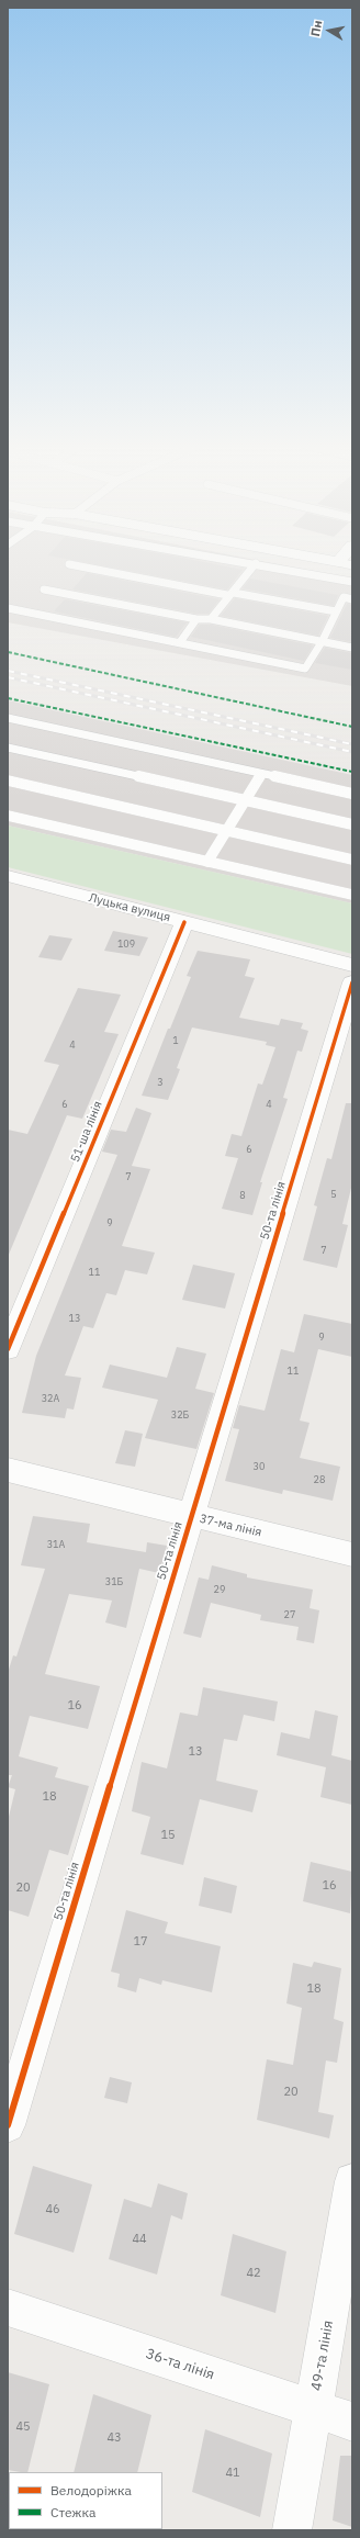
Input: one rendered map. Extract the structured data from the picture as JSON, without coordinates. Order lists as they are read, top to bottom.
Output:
{
  "streets": {
    "street": [
      "Луцька вулиця",
      "51-ша лінія",
      "50-та лінія",
      "37-ма лінія",
      "49-та лінія",
      "36-та лінія"
    ]
  },
  "crossings": [
    ["Луцька вулиця", "51-ша лінія"],
    ["50-та лінія", "37-ма лінія"],
    ["49-та лінія", "36-та лінія"]
  ],
  "house_numbers": [
    "109",
    "1",
    "4",
    "3",
    "6",
    "4",
    "6",
    "7",
    "5",
    "8",
    "9",
    "7",
    "11",
    "13",
    "9",
    "11",
    "32А",
    "32Б",
    "30",
    "28",
    "31А",
    "31Б",
    "29",
    "27",
    "16",
    "13",
    "18",
    "15",
    "16",
    "20",
    "17",
    "18",
    "20",
    "46",
    "44",
    "42",
    "45",
    "43",
    "41"
  ],
  "legend": ["Велодоріжка", "Стежка"],
  "north": "left"
}
